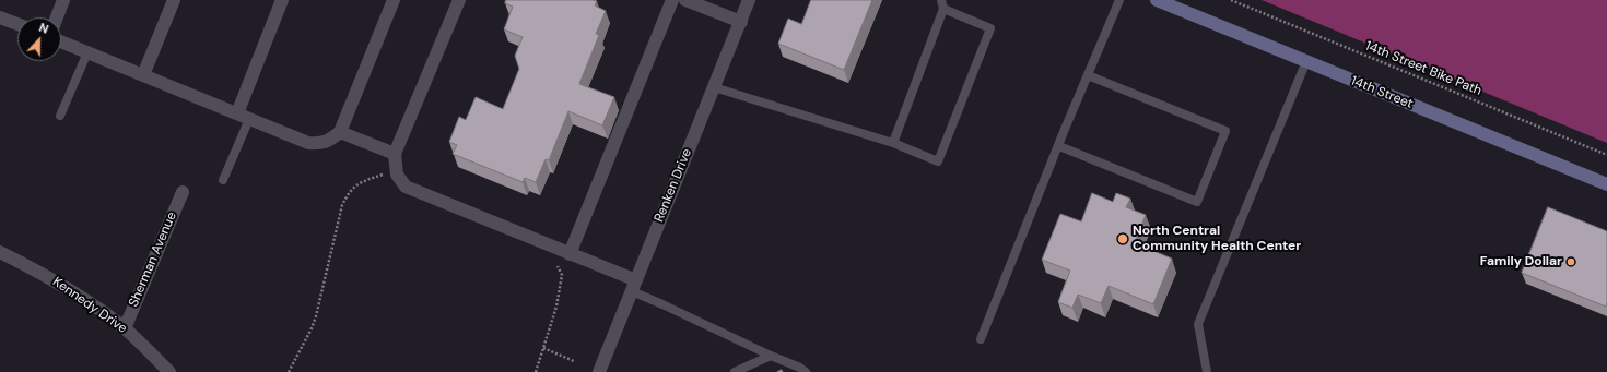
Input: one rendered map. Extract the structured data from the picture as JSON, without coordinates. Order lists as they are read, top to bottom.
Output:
{
  "streets": {
    "street": [
      "14th Street",
      "Renken Drive",
      "Sherman Avenue",
      "Kennedy Drive"
    ],
    "path": ["14th Street Bike Path"]
  },
  "crossings": [
    ["Sherman Avenue", "Kennedy Drive"]
  ],
  "places": ["North Central Community Health Center", "Family Dollar"],
  "north": "top"
}
